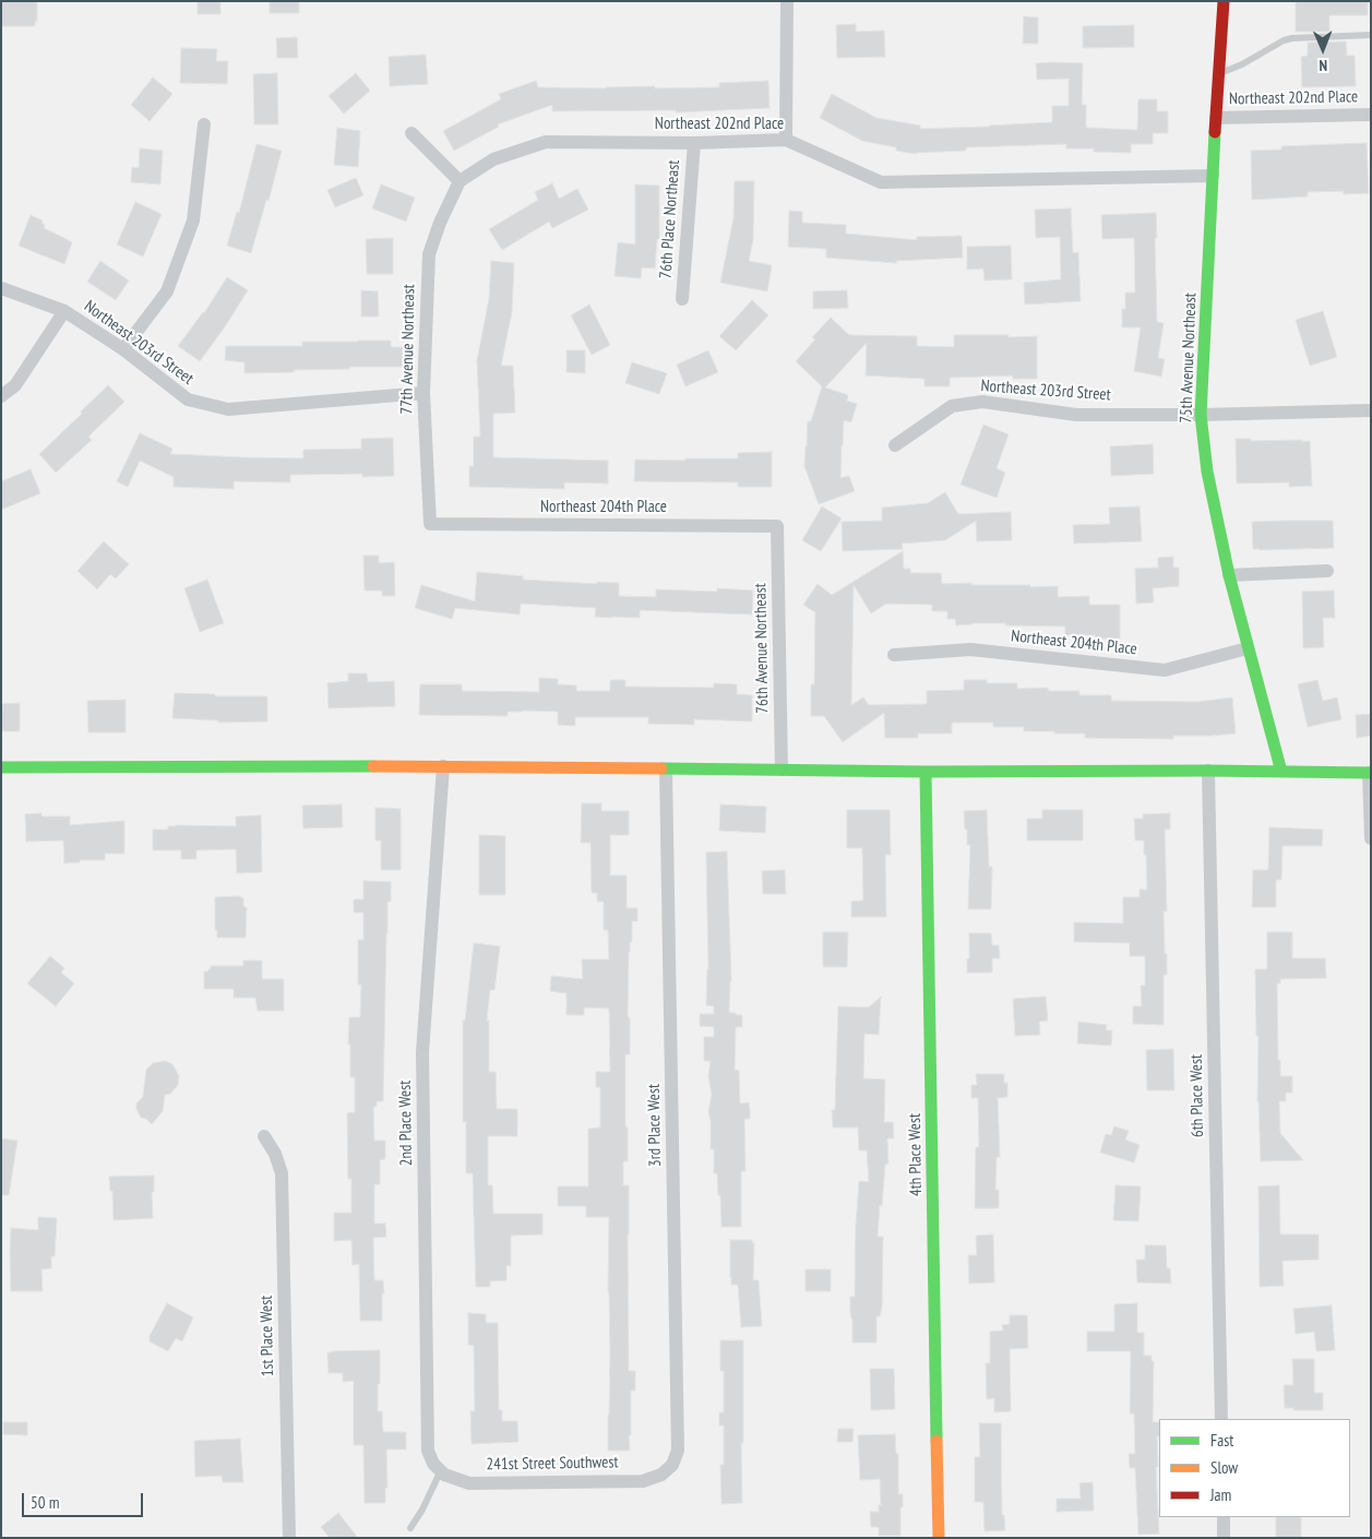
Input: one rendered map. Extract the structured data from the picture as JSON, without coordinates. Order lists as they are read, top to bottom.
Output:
{
  "streets": {
    "street": [
      "Northeast 202nd Place",
      "76th Place Northeast",
      "Northeast 203rd Street",
      "77th Avenue Northeast",
      "75th Avenue Northeast",
      "Northeast 204th Place",
      "76th Avenue Northeast",
      "6th Place West",
      "2nd Place West",
      "3rd Place West",
      "4th Place West",
      "1st Place West",
      "241st Street Southwest"
    ]
  },
  "crossings": [
    ["Northeast 202nd Place", "76th Place Northeast"],
    ["Northeast 202nd Place", "77th Avenue Northeast"],
    ["Northeast 202nd Place", "75th Avenue Northeast"],
    ["Northeast 203rd Street", "77th Avenue Northeast"],
    ["Northeast 203rd Street", "75th Avenue Northeast"],
    ["77th Avenue Northeast", "Northeast 204th Place"],
    ["75th Avenue Northeast", "Northeast 204th Place"],
    ["Northeast 204th Place", "76th Avenue Northeast"],
    ["2nd Place West", "241st Street Southwest"],
    ["3rd Place West", "241st Street Southwest"]
  ],
  "legend": ["Fast", "Slow", "Jam"],
  "scale_bar": "50 m",
  "north": "bottom"
}
